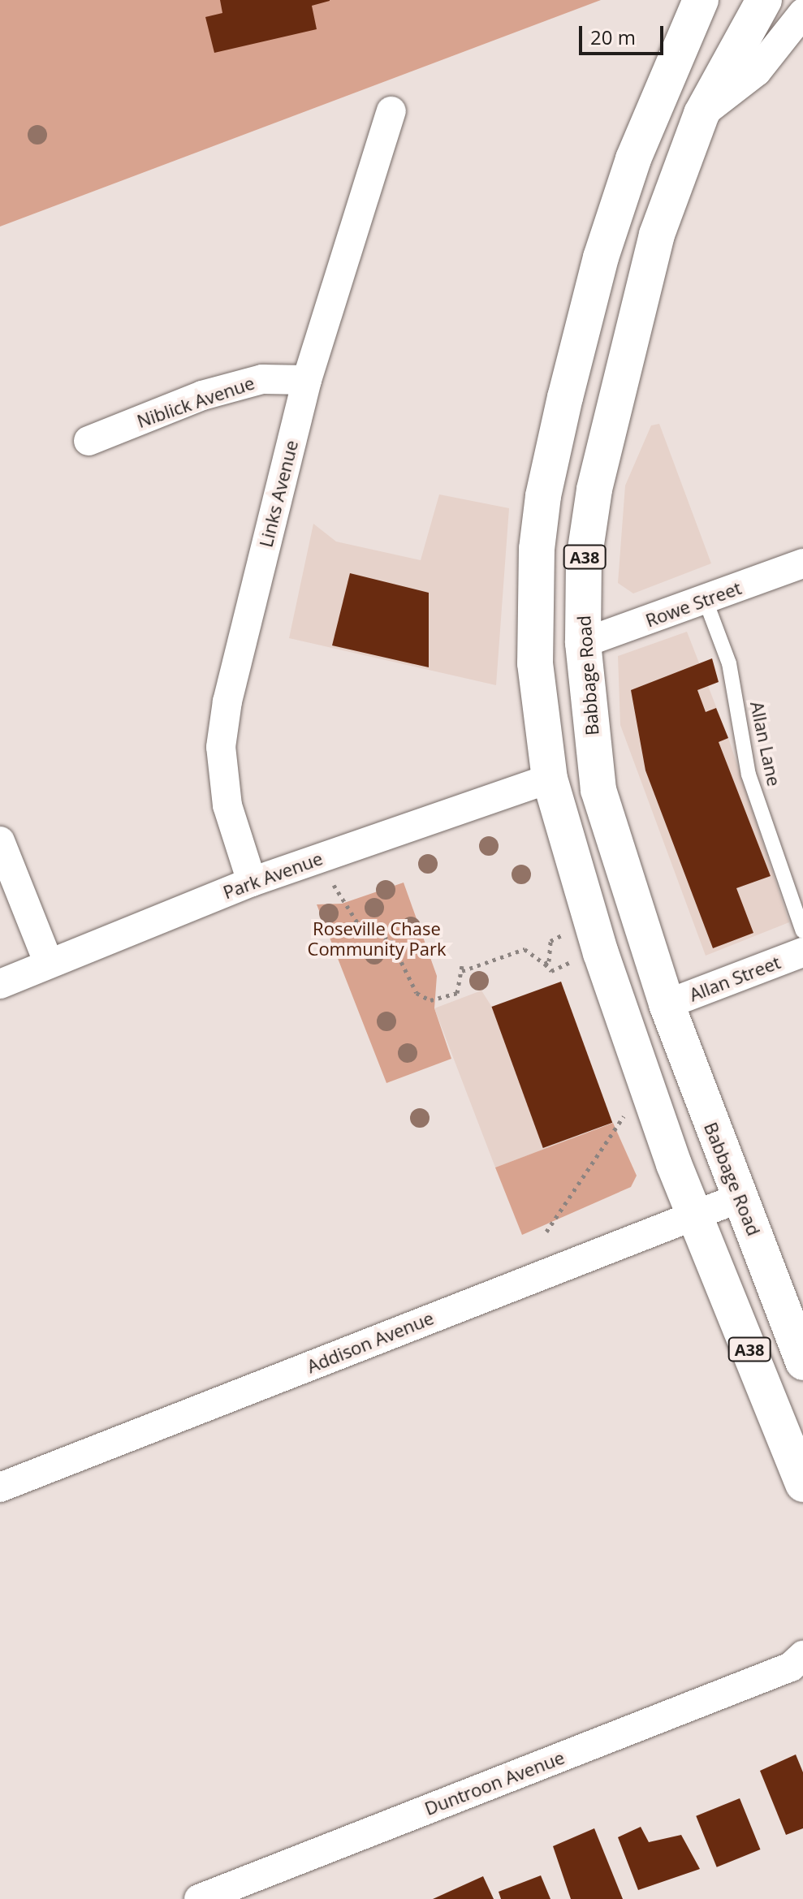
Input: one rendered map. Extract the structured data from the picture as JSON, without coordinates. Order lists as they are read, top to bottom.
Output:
{
  "streets": {
    "highway": ["A38", "Babbage Road"],
    "street": [
      "Niblick Avenue",
      "Links Avenue",
      "Rowe Street",
      "Park Avenue",
      "Allan Street",
      "Addison Avenue",
      "Duntroon Avenue"
    ],
    "lane": ["Allan Lane"]
  },
  "crossings": [
    ["Niblick Avenue", "Links Avenue"],
    ["Links Avenue", "Park Avenue"],
    ["A38", "Babbage Road"],
    ["A38", "Park Avenue"],
    ["A38", "Addison Avenue"],
    ["Rowe Street", "Babbage Road"],
    ["Rowe Street", "Allan Lane"],
    ["Babbage Road", "Allan Street"],
    ["Babbage Road", "Addison Avenue"]
  ],
  "parks": ["Roseville Chase Community Park"],
  "scale_bar": "20 m"
}
